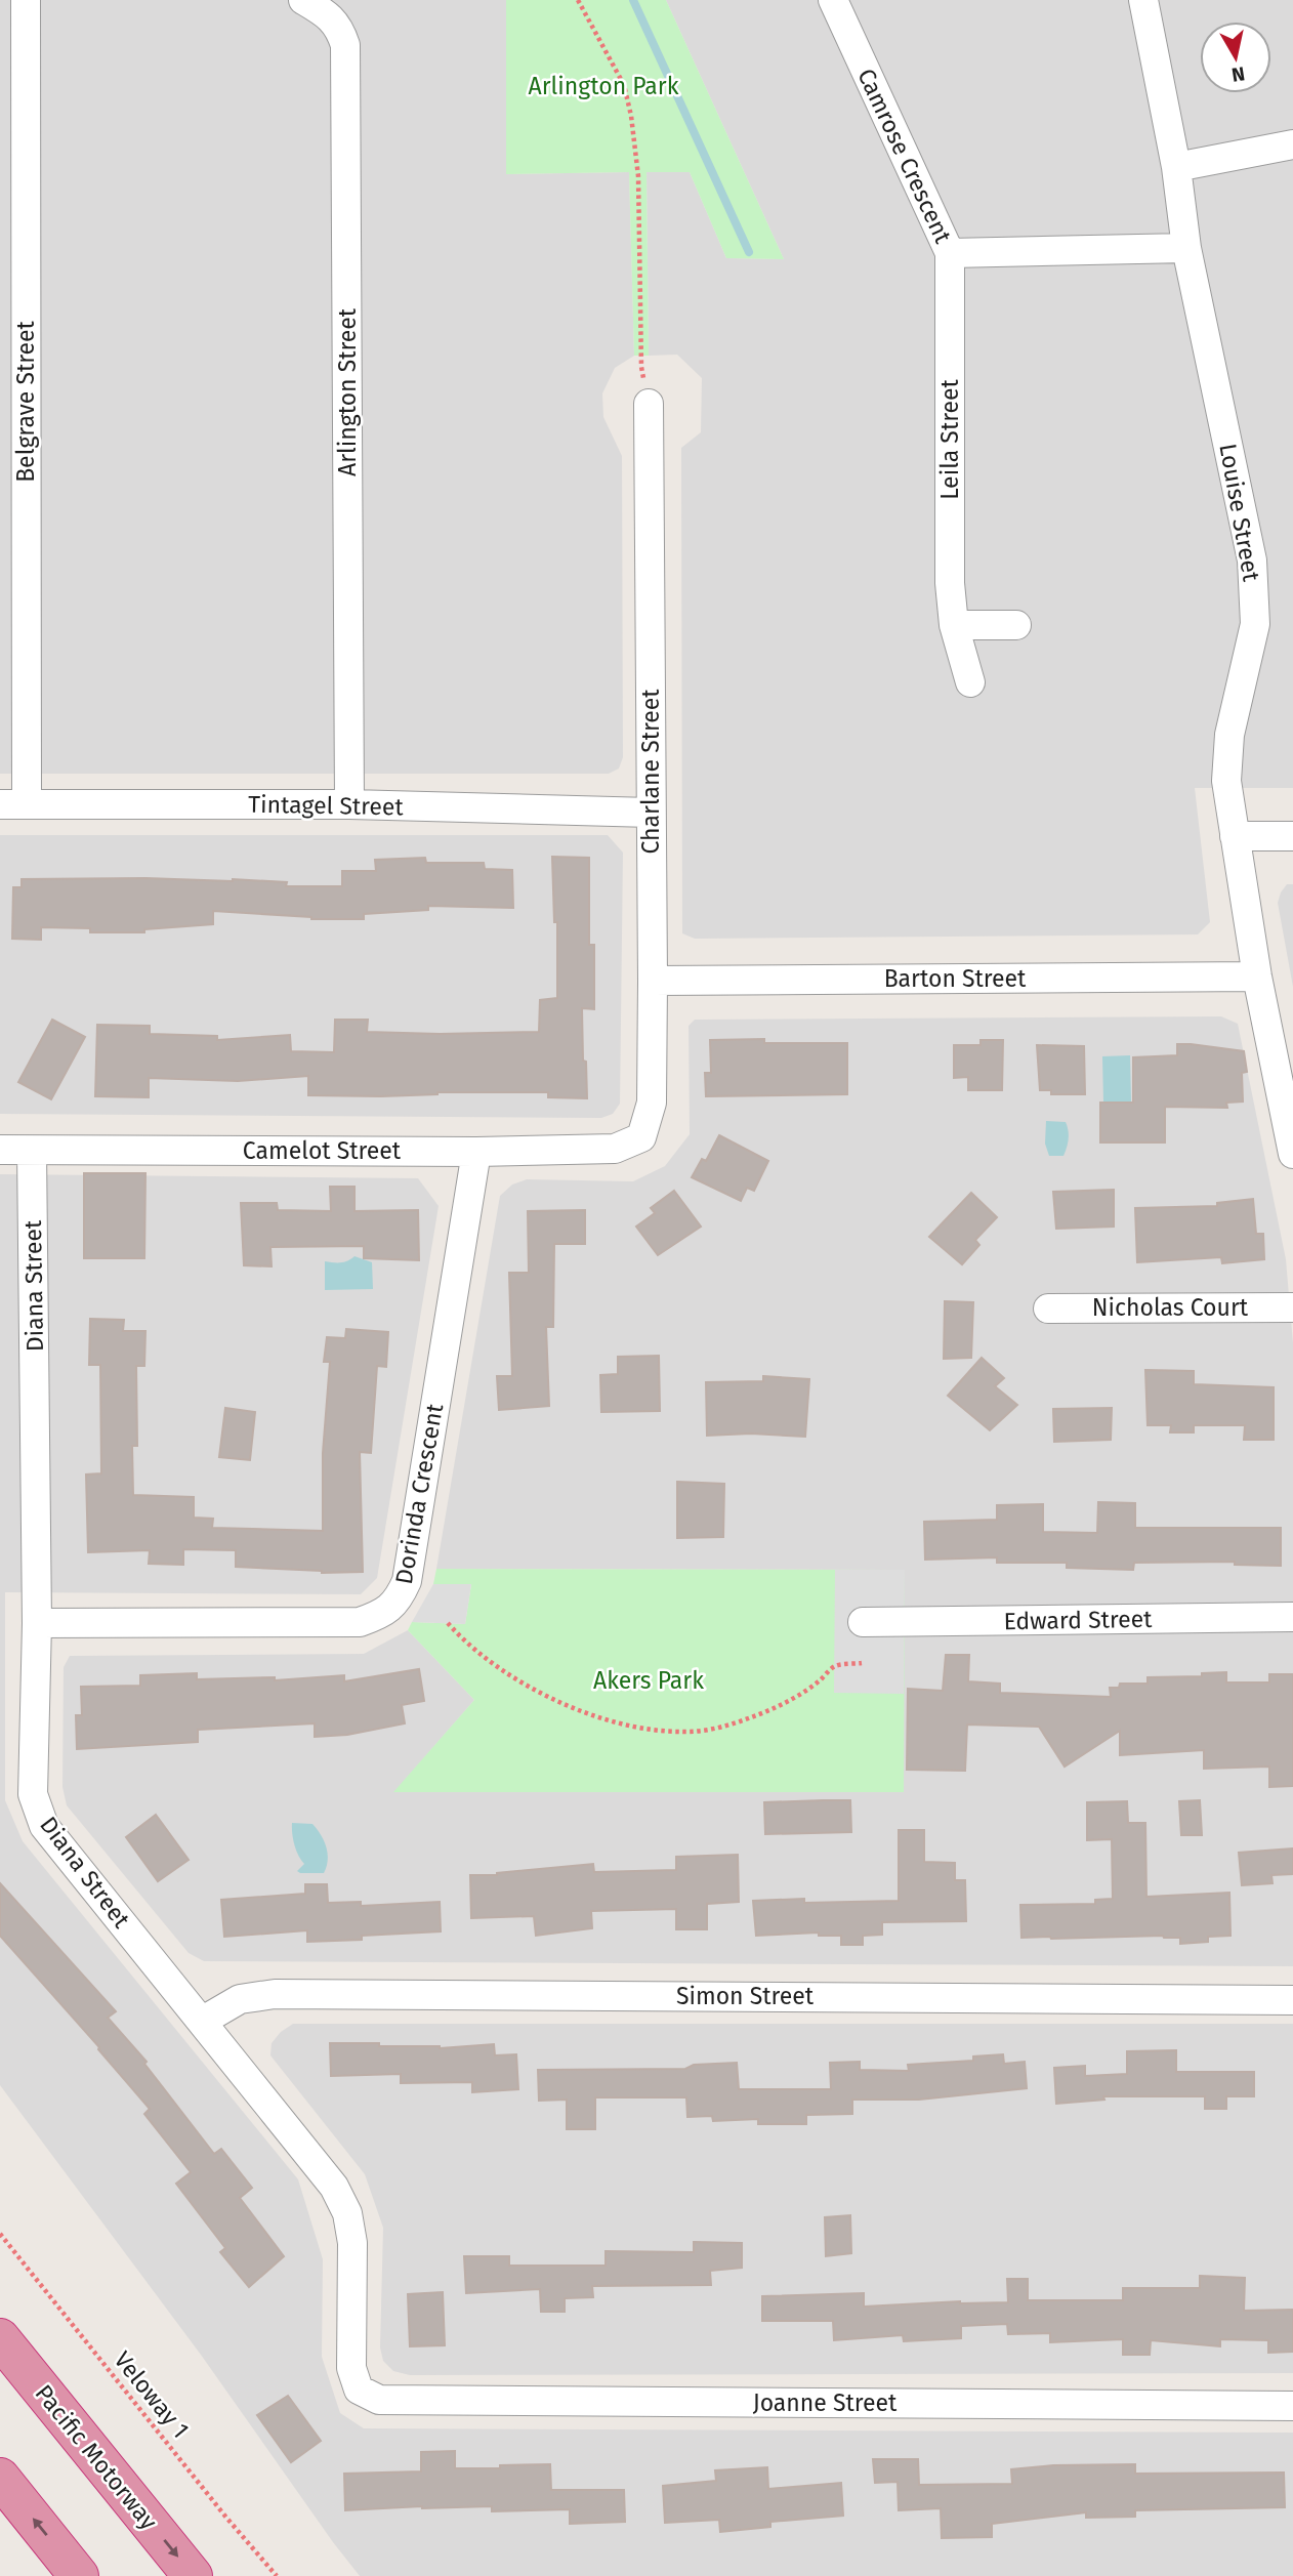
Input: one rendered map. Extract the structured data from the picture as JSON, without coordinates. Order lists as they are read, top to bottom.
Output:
{
  "streets": {
    "highway": ["Pacific Motorway"],
    "street": [
      "Camrose Crescent",
      "Arlington Street",
      "Belgrave Street",
      "Leila Street",
      "Louise Street",
      "Charlane Street",
      "Tintagel Street",
      "Barton Street",
      "Camelot Street",
      "Diana Street",
      "Nicholas Court",
      "Dorinda Crescent",
      "Edward Street",
      "Simon Street",
      "Joanne Street"
    ],
    "path": ["Veloway 1"]
  },
  "crossings": [
    ["Camrose Crescent", "Leila Street"],
    ["Camrose Crescent", "Louise Street"],
    ["Arlington Street", "Tintagel Street"],
    ["Belgrave Street", "Tintagel Street"],
    ["Louise Street", "Barton Street"],
    ["Charlane Street", "Tintagel Street"],
    ["Charlane Street", "Barton Street"],
    ["Charlane Street", "Camelot Street"],
    ["Camelot Street", "Diana Street"],
    ["Camelot Street", "Dorinda Crescent"],
    ["Diana Street", "Dorinda Crescent"],
    ["Diana Street", "Simon Street"],
    ["Diana Street", "Joanne Street"]
  ],
  "parks": ["Arlington Park", "Akers Park"],
  "north": "bottom"
}
